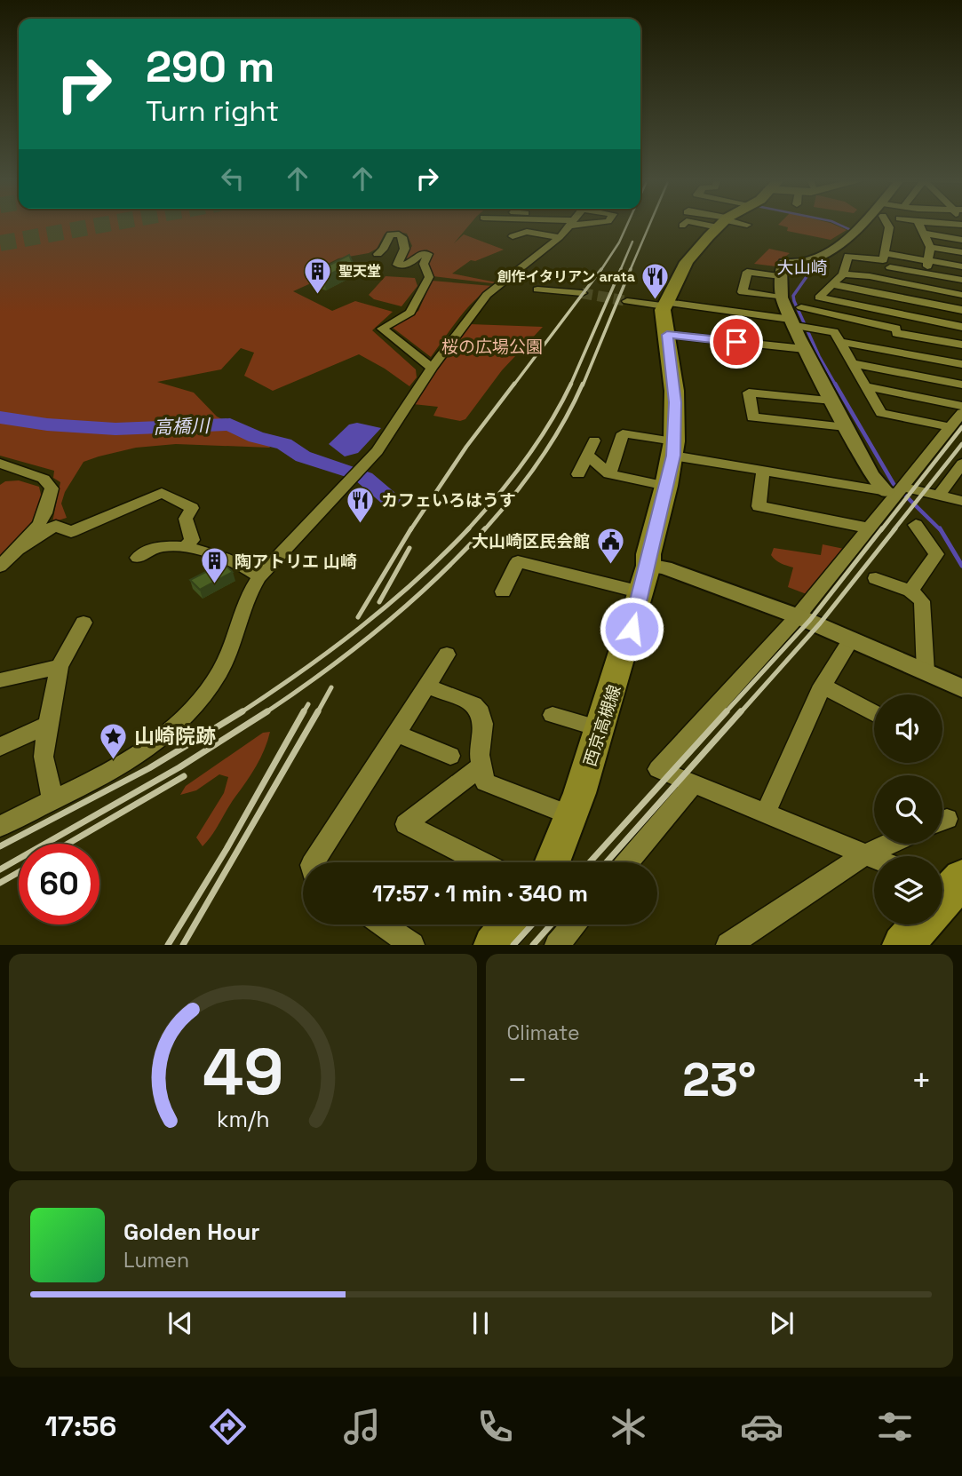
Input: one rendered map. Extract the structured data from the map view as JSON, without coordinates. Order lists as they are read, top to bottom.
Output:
{
  "streets": {
    "main road": ["西京高槻線"]
  },
  "districts": ["大山崎"],
  "water": ["高橋川"],
  "parks": ["桜の広場公園"],
  "places": {
    "building": ["聖天堂", "陶アトリエ 山崎"],
    "restaurant": ["創作イタリアン arata", "カフェいろはうす"],
    "public building": ["大山崎区民会館"],
    "place": ["山崎院跡"]
  },
  "page": {
    "turn": ["290 m", "Turn right"],
    "limit": "60",
    "trip": "17:57 · 1 min · 340 m",
    "tile": "Climate",
    "heat": ["−", "23°", "+"],
    "song": ["Golden Hour", "Lumen"],
    "tabs": "17:56",
    "gauge": ["49", "km/h"]
  }
}
